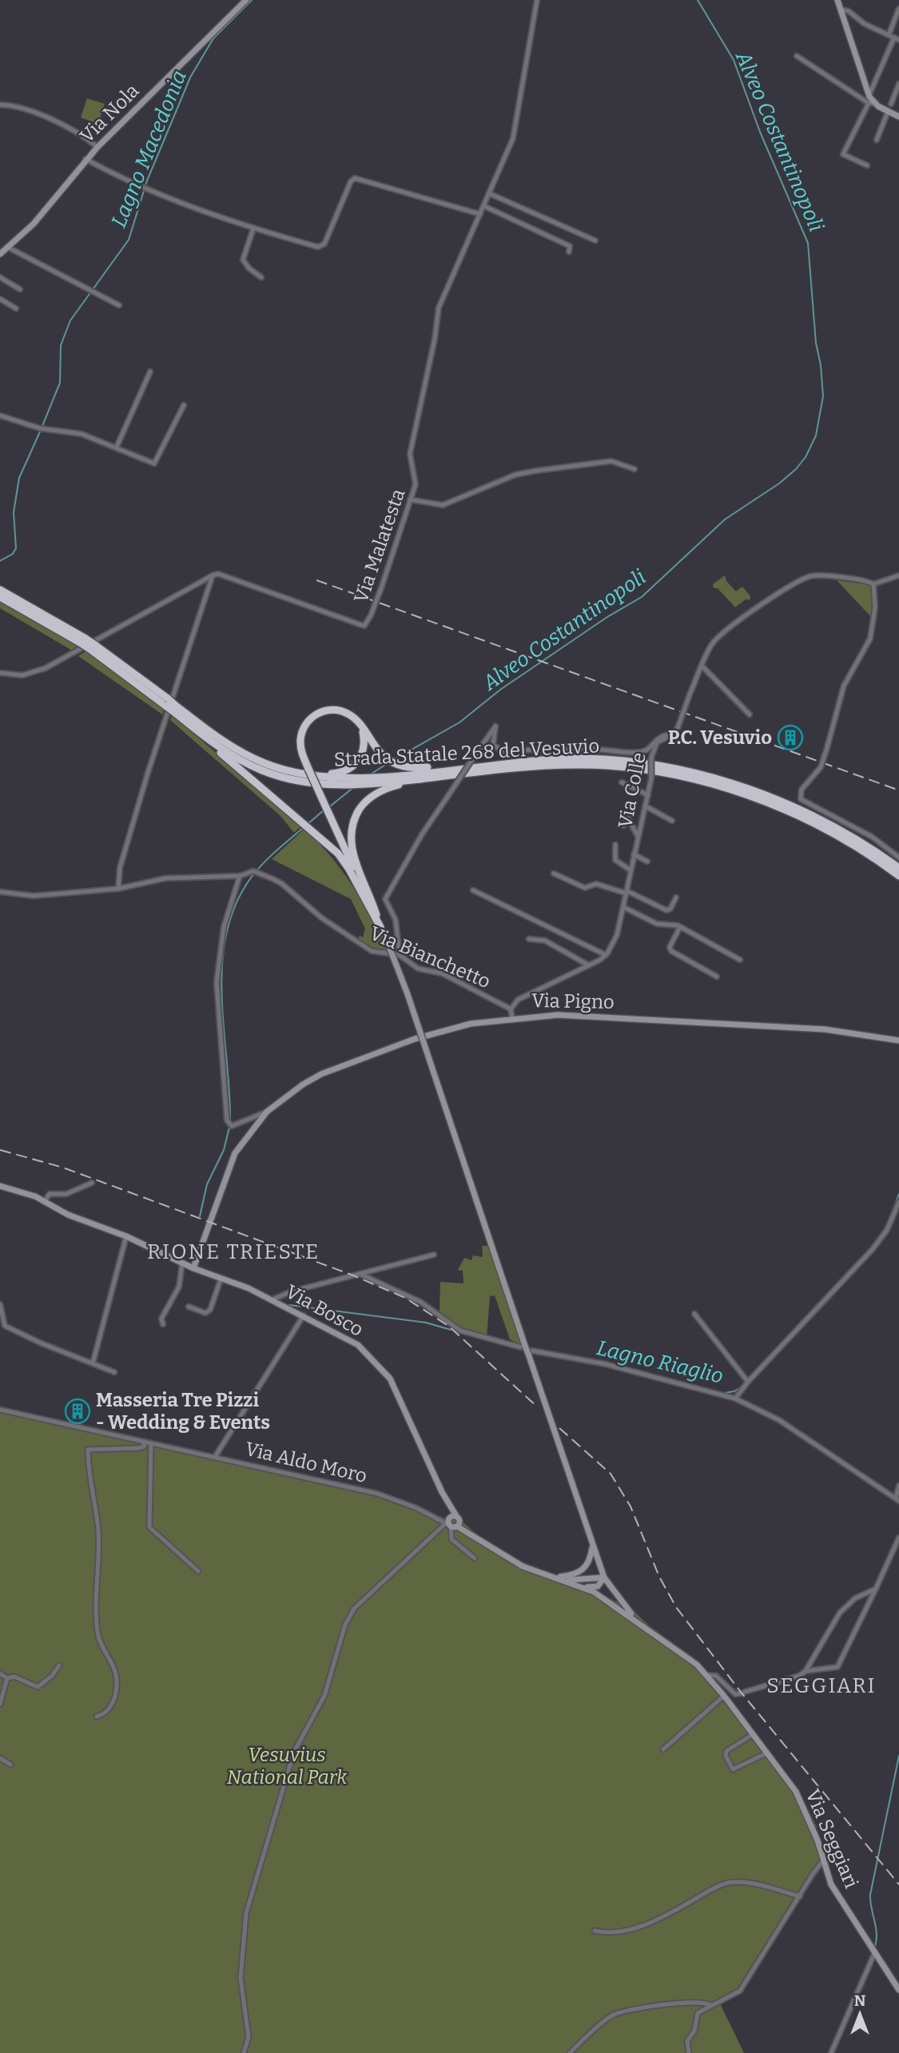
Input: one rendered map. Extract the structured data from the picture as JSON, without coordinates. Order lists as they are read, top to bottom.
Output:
{
  "streets": {
    "highway": ["Strada Statale 268 del Vesuvio"],
    "main road": [
      "Via Nola",
      "Via Pigno",
      "Via Bosco",
      "Via Seggiari"
    ],
    "street": [
      "Via Malatesta",
      "Via Colle",
      "Via Bianchetto",
      "Via Aldo Moro"
    ]
  },
  "crossings": [
    ["Via Bianchetto", "Via Pigno"],
    ["Via Pigno", "Via Bosco"],
    ["Via Bosco", "Via Aldo Moro"],
    ["Via Bosco", "Via Seggiari"]
  ],
  "districts": ["RIONE TRIESTE", "SEGGIARI"],
  "water": ["Alveo Costantinopoli", "Lagno Macedonia", "Lagno Riaglio"],
  "parks": ["Vesuvius National Park"],
  "places": {
    "building": ["P.C. Vesuvio", "Masseria Tre Pizzi - Wedding & Events"]
  },
  "north": "top"
}
